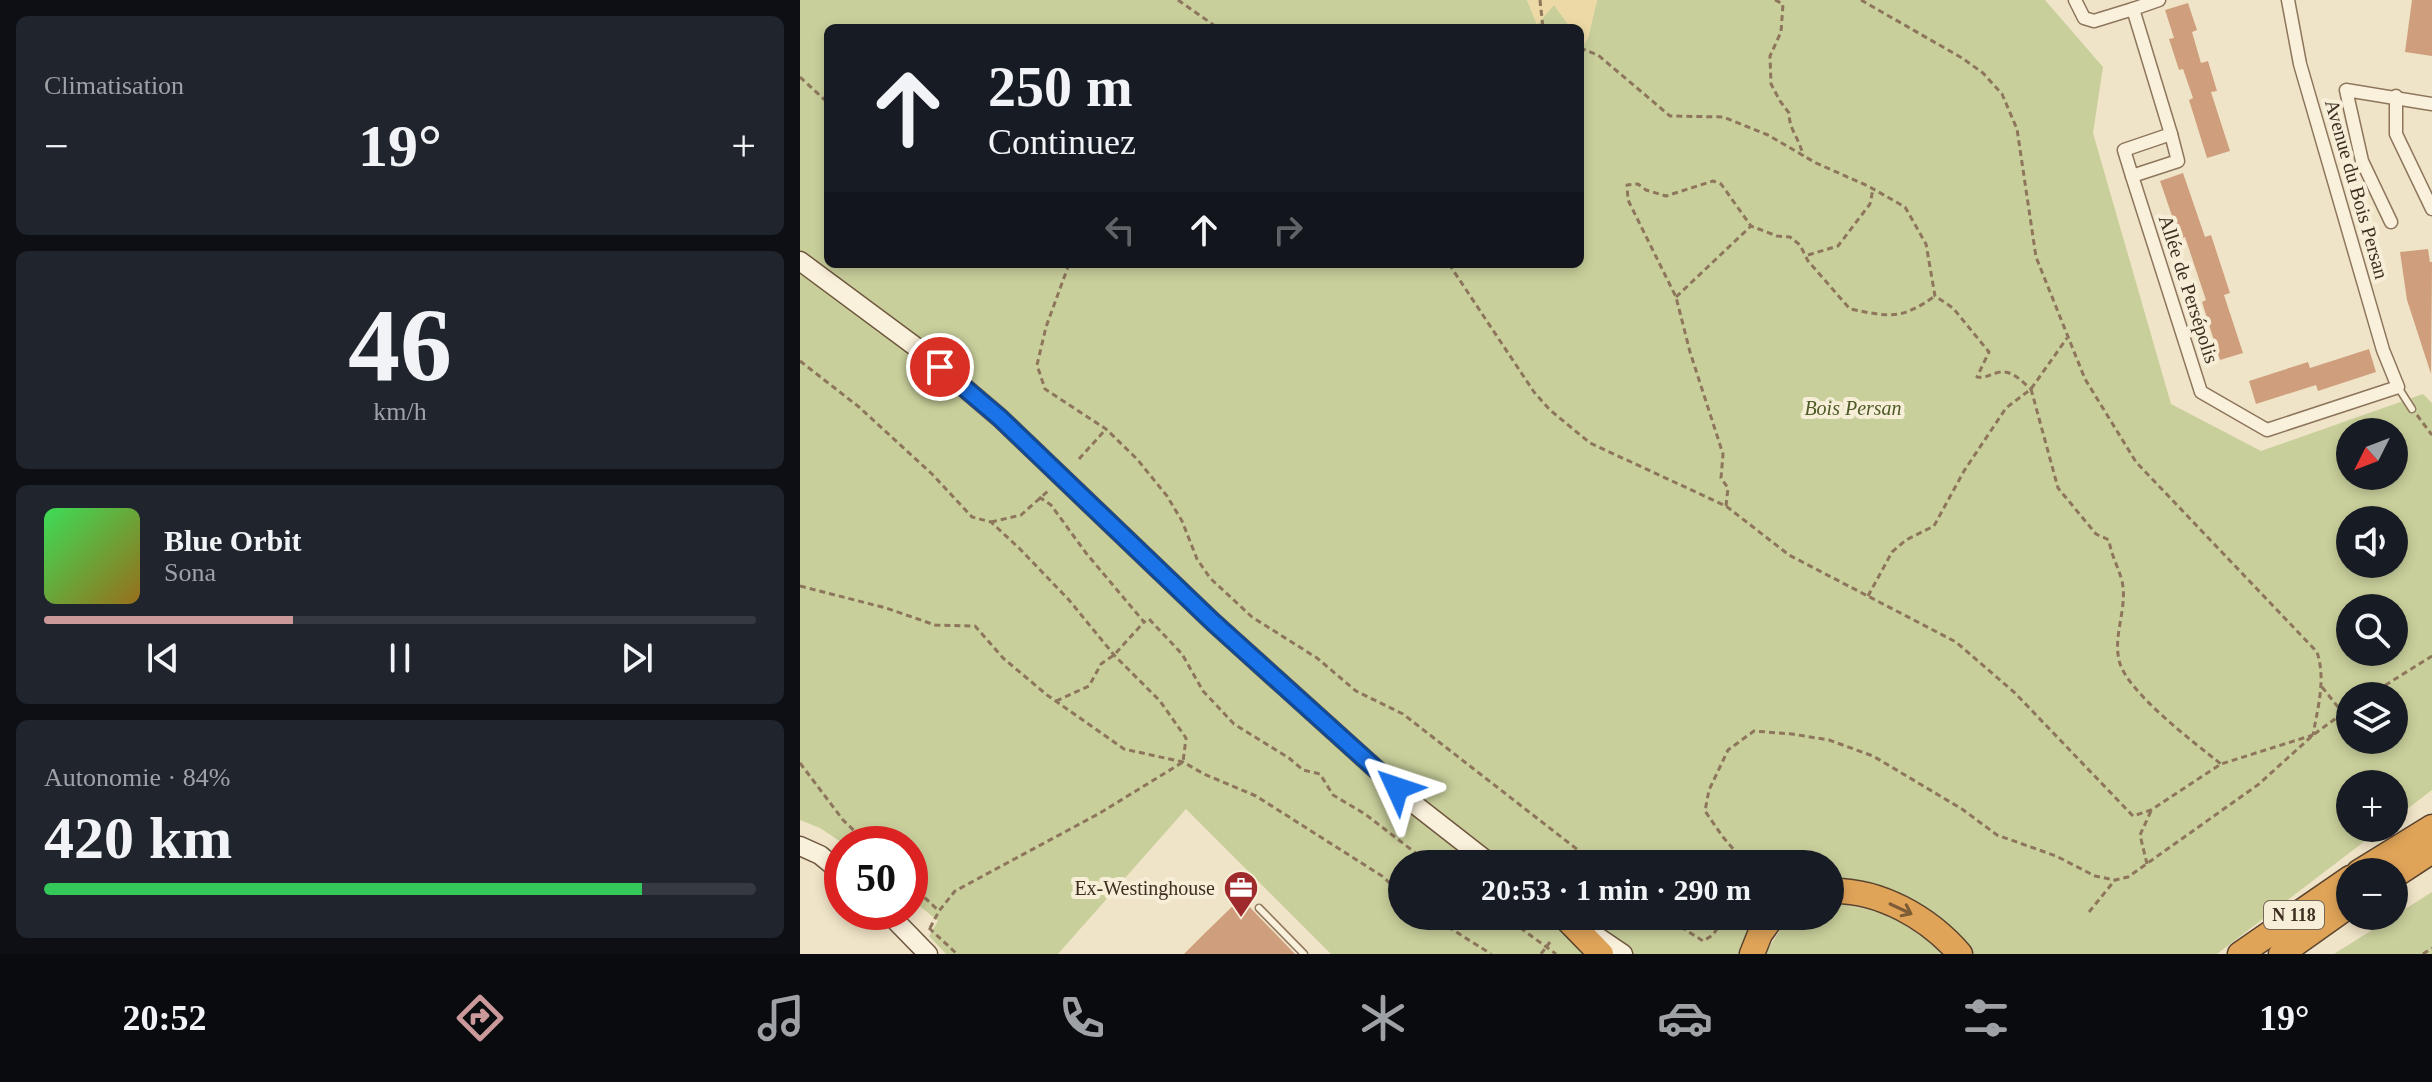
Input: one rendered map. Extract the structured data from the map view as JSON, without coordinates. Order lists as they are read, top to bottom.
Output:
{
  "streets": {
    "highway": ["N 118"],
    "street": ["Avenue du Bois Persan", "Allée de Persépolis"]
  },
  "crossings": [
    ["Avenue du Bois Persan", "Allée de Persépolis"]
  ],
  "parks": ["Bois Persan"],
  "places": {
    "office": ["Ex-Westinghouse"]
  },
  "north": "bottom left",
  "page": {
    "tile": [
      "Climatisation",
      ["46", "km/h"],
      ["Autonomie · 84%", "420 km"]
    ],
    "turn": ["250 m", "Continuez"],
    "heat": ["−", "19°", "+"],
    "map_buttons": ["+", "−"],
    "song": ["Blue Orbit", "Sona"],
    "limit": "50",
    "trip": "20:53 · 1 min · 290 m",
    "tabs": ["20:52", "19°"]
  }
}
